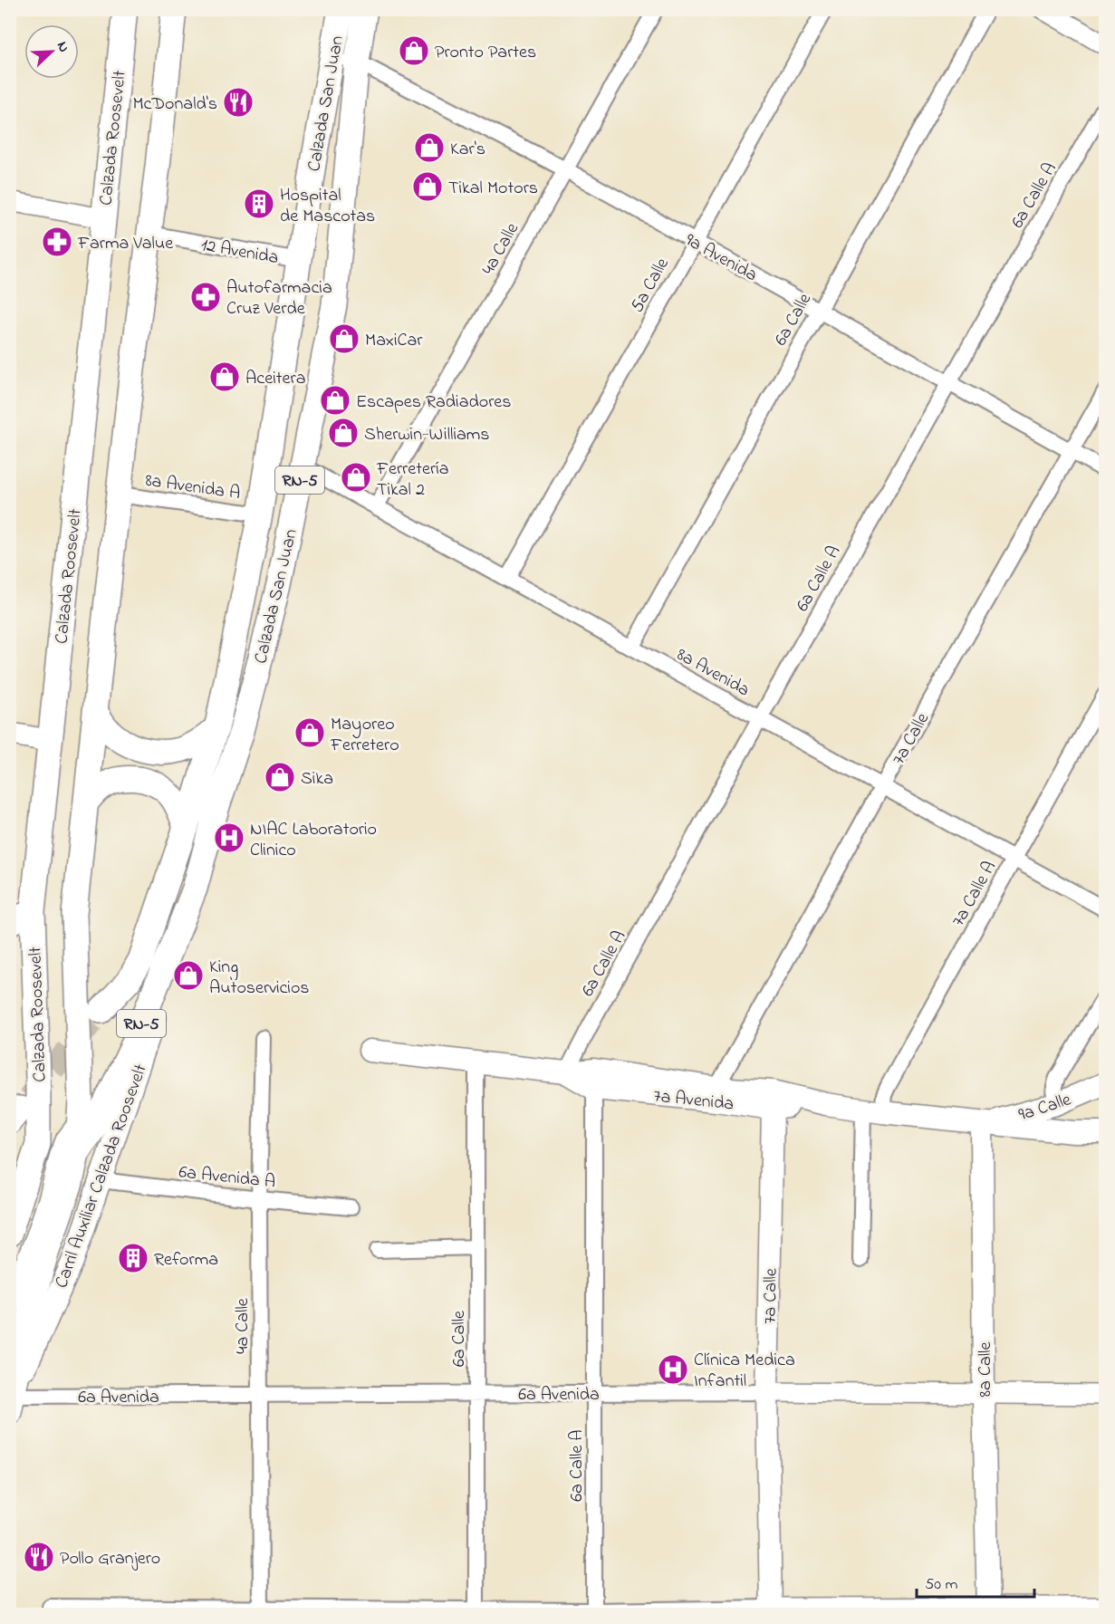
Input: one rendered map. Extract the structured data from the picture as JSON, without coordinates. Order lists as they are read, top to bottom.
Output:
{
  "streets": {
    "main road": [
      "Calzada San Juan",
      "Calzada Roosevelt",
      "RN-5",
      "7a Calle",
      "7a Avenida",
      "9a Calle",
      "Carril Auxiliar Calzada Roosevelt",
      "8a Calle"
    ],
    "street": [
      "6a Calle A",
      "4a Calle",
      "12 Avenida",
      "9a Avenida",
      "5a Calle",
      "6a Calle",
      "8a Avenida A",
      "8a Avenida",
      "7a Calle A",
      "6a Avenida A",
      "6a Avenida"
    ]
  },
  "crossings": [
    ["Calzada San Juan", "Calzada Roosevelt"],
    ["Calzada San Juan", "12 Avenida"],
    ["Calzada San Juan", "9a Avenida"],
    ["Calzada San Juan", "8a Avenida A"],
    ["Calzada San Juan", "8a Avenida"],
    ["Calzada San Juan", "Carril Auxiliar Calzada Roosevelt"],
    ["Calzada Roosevelt", "12 Avenida"],
    ["Calzada Roosevelt", "8a Avenida A"],
    ["Calzada Roosevelt", "Carril Auxiliar Calzada Roosevelt"],
    ["Calzada Roosevelt", "6a Avenida"],
    ["6a Calle A", "9a Avenida"],
    ["6a Calle A", "8a Avenida"],
    ["6a Calle A", "7a Avenida"],
    ["6a Calle A", "6a Avenida"],
    ["4a Calle", "9a Avenida"],
    ["4a Calle", "8a Avenida"],
    ["4a Calle", "6a Avenida A"],
    ["4a Calle", "6a Avenida"],
    ["9a Avenida", "5a Calle"],
    ["9a Avenida", "6a Calle"],
    ["9a Avenida", "7a Calle"],
    ["5a Calle", "8a Avenida"],
    ["6a Calle", "8a Avenida"],
    ["6a Calle", "7a Avenida"],
    ["6a Calle", "6a Avenida"],
    ["8a Avenida", "7a Calle"],
    ["8a Avenida", "7a Calle A"],
    ["7a Calle", "7a Avenida"],
    ["7a Calle", "6a Avenida"],
    ["7a Calle A", "7a Avenida"],
    ["7a Avenida", "9a Calle"],
    ["7a Avenida", "8a Calle"],
    ["9a Calle", "8a Calle"],
    ["Carril Auxiliar Calzada Roosevelt", "6a Avenida A"],
    ["Carril Auxiliar Calzada Roosevelt", "6a Avenida"],
    ["8a Calle", "6a Avenida"]
  ],
  "places": {
    "shop": [
      "Pronto Partes",
      "Kar's",
      "Tikal Motors",
      "MaxiCar",
      "Aceitera",
      "Escapes Radiadores",
      "Sherwin-Williams",
      "Ferretería Tikal 2",
      "Mayoreo Ferretero",
      "Sika",
      "King Autoservicios"
    ],
    "restaurant": ["McDonald's", "Pollo Granjero"],
    "building": ["Hospital de Mascotas", "Reforma"],
    "pharmacy": ["Farma Value", "Autofarmacia Cruz Verde"],
    "hospital": ["NIAC Laboratorio Clinico", "Clínica Medica Infantil"]
  },
  "scale_bar": "50 m",
  "north": "top right"
}
